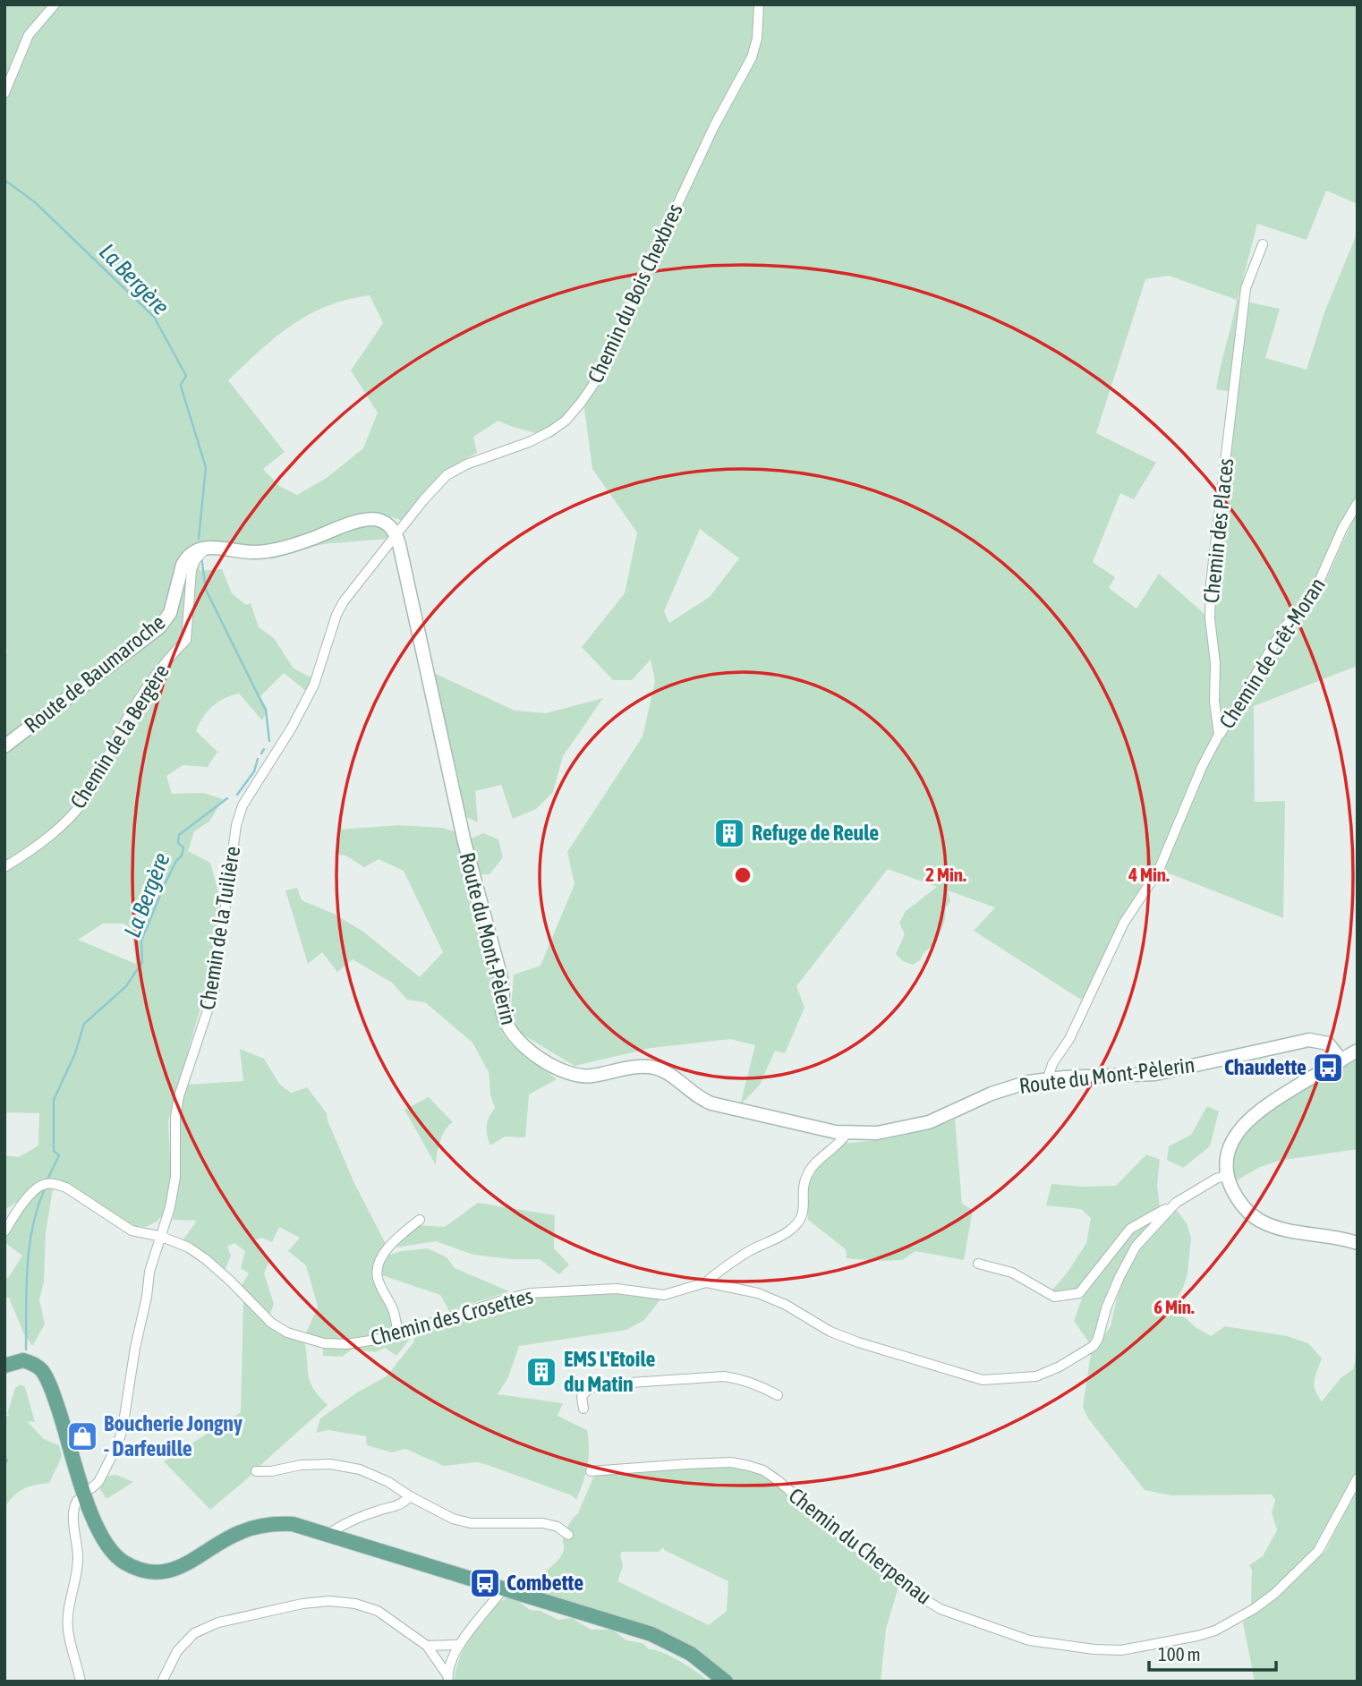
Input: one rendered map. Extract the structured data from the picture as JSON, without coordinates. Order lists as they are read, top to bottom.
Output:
{
  "streets": {
    "street": [
      "Chemin du Bois Chexbres",
      "Chemin des Places",
      "Chemin de Crêt-Moran",
      "Route de Baumaroche",
      "Chemin de la Bergère",
      "Chemin de la Tuilière",
      "Route du Mont-Pèlerin",
      "Chemin des Crosettes",
      "Chemin du Cherpenau"
    ]
  },
  "crossings": [
    ["Chemin du Bois Chexbres", "Chemin de la Tuilière"],
    ["Chemin du Bois Chexbres", "Route du Mont-Pèlerin"],
    ["Chemin des Places", "Chemin de Crêt-Moran"],
    ["Route de Baumaroche", "Chemin de la Bergère"],
    ["Chemin de la Tuilière", "Route du Mont-Pèlerin"],
    ["Chemin de la Tuilière", "Chemin des Crosettes"]
  ],
  "water": ["La Bergère"],
  "places": {
    "building": ["Refuge de Reule", "EMS L'Etoile du Matin"],
    "bus stop": ["Chaudette", "Combette"],
    "shop": ["Boucherie Jongny - Darfeuille"]
  },
  "scale_bar": "100 m",
  "rings": ["2 Min.", "4 Min.", "6 Min."]
}
